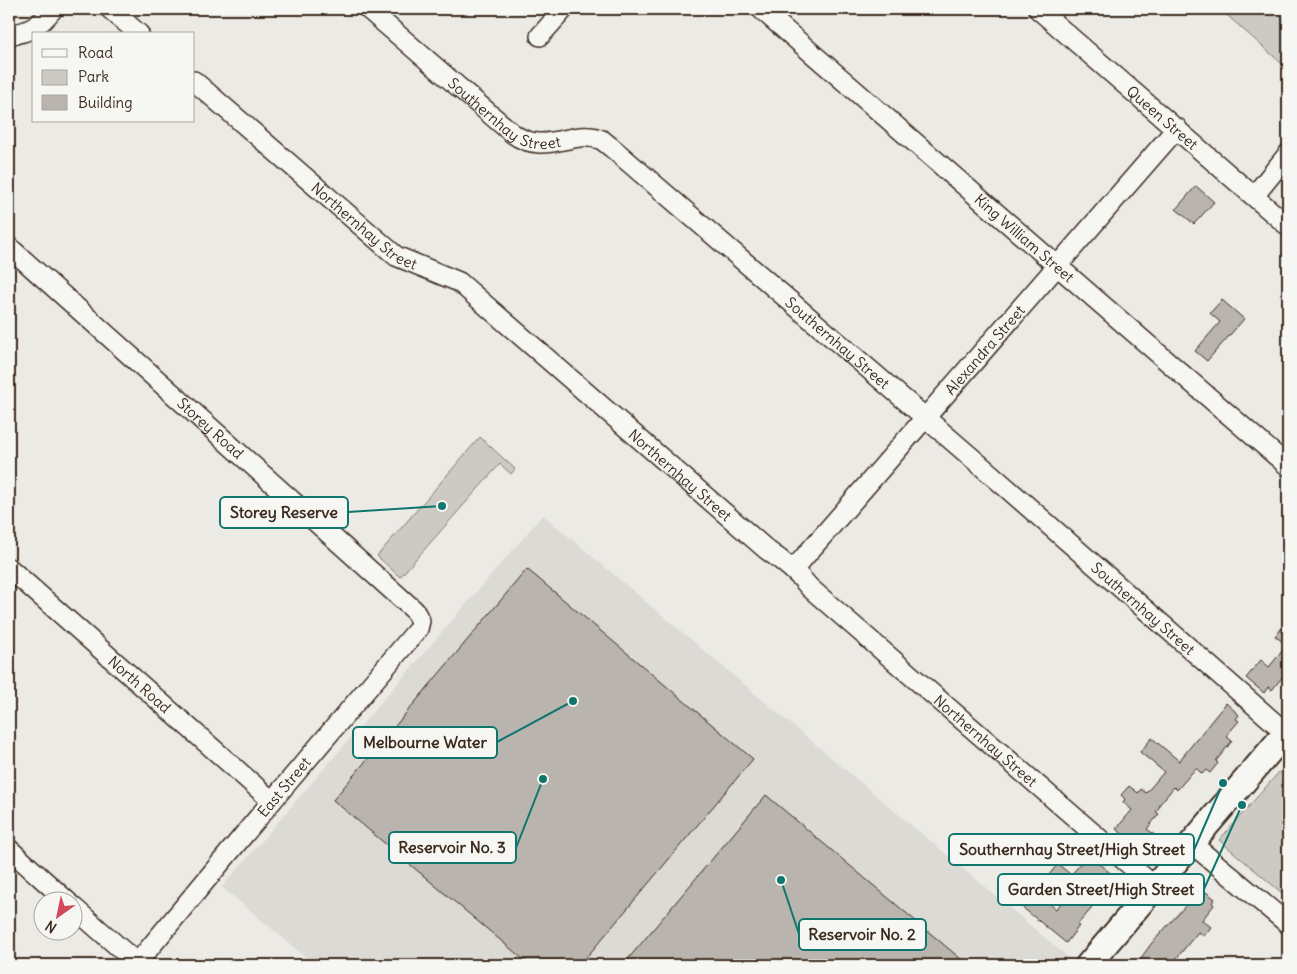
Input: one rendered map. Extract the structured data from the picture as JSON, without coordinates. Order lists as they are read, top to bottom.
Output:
{
  "streets": {
    "street": [
      "Southernhay Street",
      "Queen Street",
      "Northernhay Street",
      "King William Street",
      "Alexandra Street",
      "Storey Road",
      "North Road",
      "East Street"
    ]
  },
  "crossings": [
    ["Southernhay Street", "Alexandra Street"],
    ["Queen Street", "Alexandra Street"],
    ["Northernhay Street", "Alexandra Street"],
    ["King William Street", "Alexandra Street"],
    ["Storey Road", "East Street"],
    ["North Road", "East Street"]
  ],
  "places": [
    "Storey Reserve",
    "Melbourne Water",
    "Reservoir No. 3",
    "Southernhay Street/High Street",
    "Garden Street/High Street",
    "Reservoir No. 2"
  ],
  "legend": ["Road", "Park", "Building"],
  "north": "bottom left"
}
